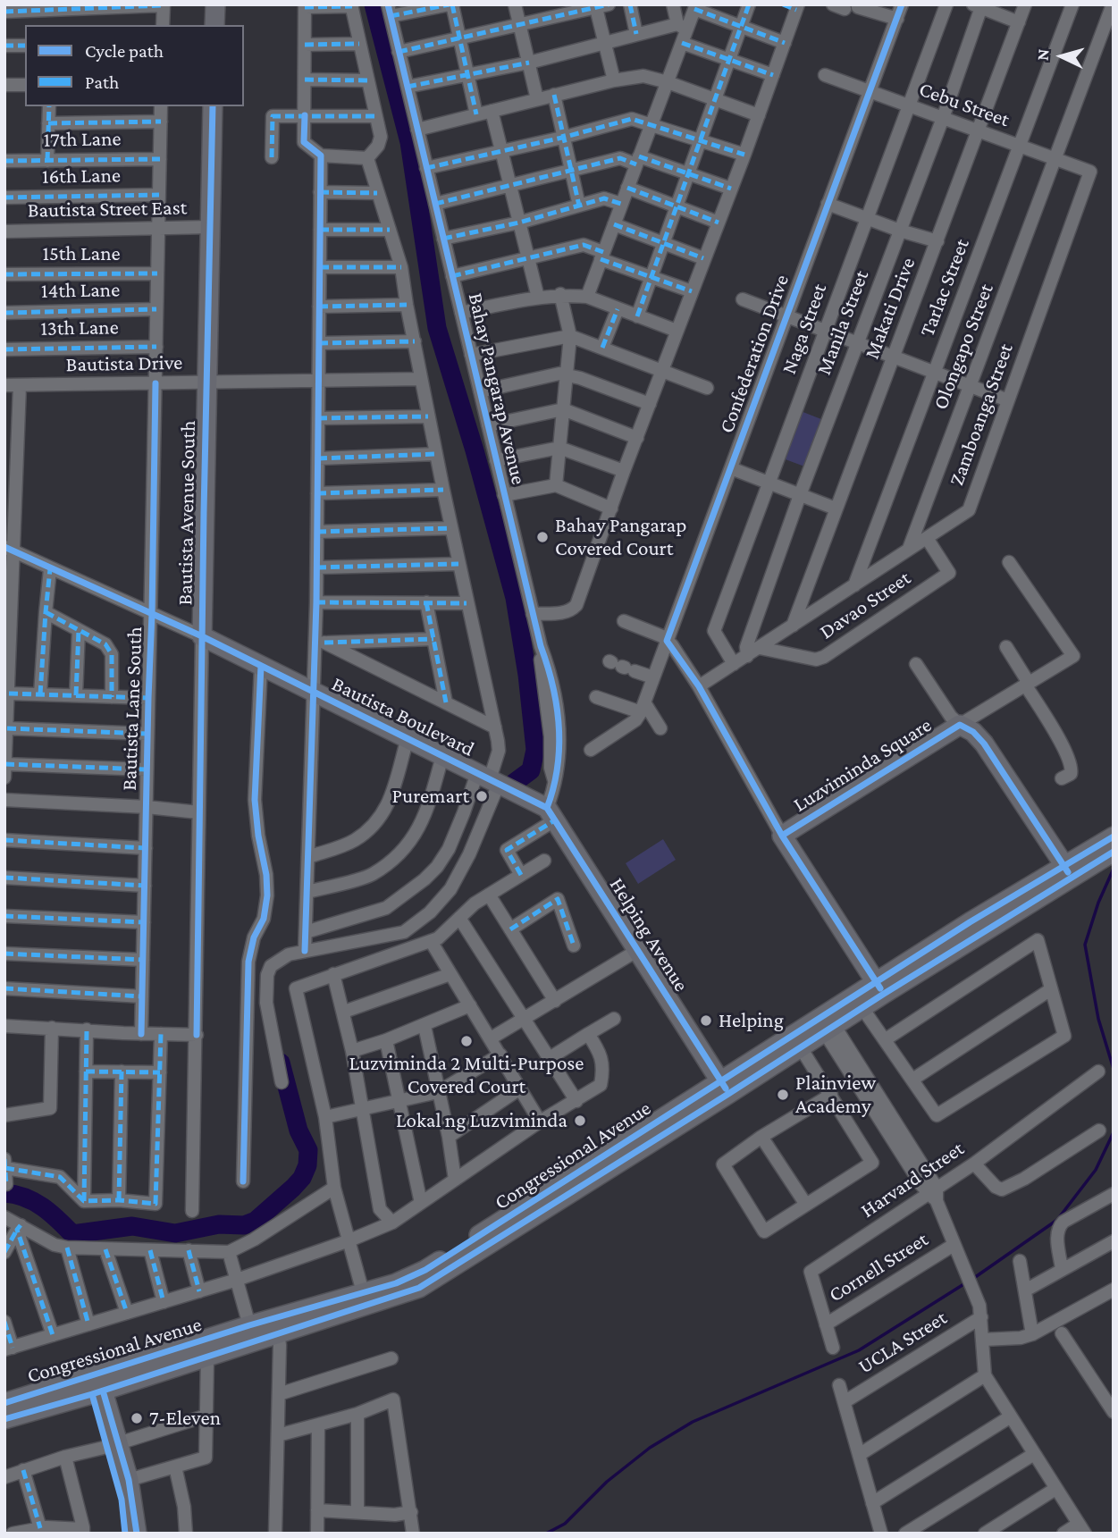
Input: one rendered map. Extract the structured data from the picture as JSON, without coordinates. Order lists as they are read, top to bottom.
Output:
{
  "streets": {
    "main road": [
      "Bautista Avenue South",
      "Bautista Boulevard",
      "Luzviminda Square",
      "Helping Avenue",
      "Congressional Avenue"
    ],
    "street": [
      "Cebu Street",
      "17th Lane",
      "16th Lane",
      "Bautista Street East",
      "15th Lane",
      "Tarlac Street",
      "14th Lane",
      "Makati Drive",
      "Manila Street",
      "13th Lane",
      "Naga Street",
      "Olongapo Street",
      "Confederation Drive",
      "Bautista Drive",
      "Bahay Pangarap Avenue",
      "Zamboanga Street",
      "Davao Street",
      "Bautista Lane South",
      "Harvard Street",
      "Cornell Street",
      "UCLA Street"
    ]
  },
  "crossings": [
    ["Cebu Street", "Tarlac Street"],
    ["Cebu Street", "Makati Drive"],
    ["Cebu Street", "Manila Street"],
    ["Cebu Street", "Naga Street"],
    ["Cebu Street", "Olongapo Street"],
    ["Cebu Street", "Confederation Drive"],
    ["Cebu Street", "Zamboanga Street"],
    ["17th Lane", "Bautista Lane South"],
    ["16th Lane", "Bautista Lane South"],
    ["Bautista Street East", "Bautista Avenue South"],
    ["Bautista Street East", "Bautista Lane South"],
    ["15th Lane", "Bautista Lane South"],
    ["Tarlac Street", "Zamboanga Street"],
    ["14th Lane", "Bautista Lane South"],
    ["Makati Drive", "Zamboanga Street"],
    ["Manila Street", "Zamboanga Street"],
    ["13th Lane", "Bautista Lane South"],
    ["Naga Street", "Zamboanga Street"],
    ["Olongapo Street", "Zamboanga Street"],
    ["Bautista Drive", "Bautista Avenue South"],
    ["Bautista Drive", "Bautista Lane South"],
    ["Bahay Pangarap Avenue", "Bautista Boulevard"],
    ["Bahay Pangarap Avenue", "Helping Avenue"],
    ["Zamboanga Street", "Davao Street"],
    ["Bautista Avenue South", "Bautista Boulevard"],
    ["Bautista Lane South", "Bautista Boulevard"],
    ["Bautista Boulevard", "Helping Avenue"],
    ["Luzviminda Square", "Congressional Avenue"],
    ["Helping Avenue", "Congressional Avenue"],
    ["Harvard Street", "Cornell Street"]
  ],
  "places": [
    "Bahay Pangarap Covered Court",
    "Puremart",
    "Helping",
    "Luzviminda 2 Multi-Purpose Covered Court",
    "Plainview Academy",
    "Lokal ng Luzviminda",
    "7-Eleven"
  ],
  "legend": ["Cycle path", "Path"],
  "north": "left"
}
